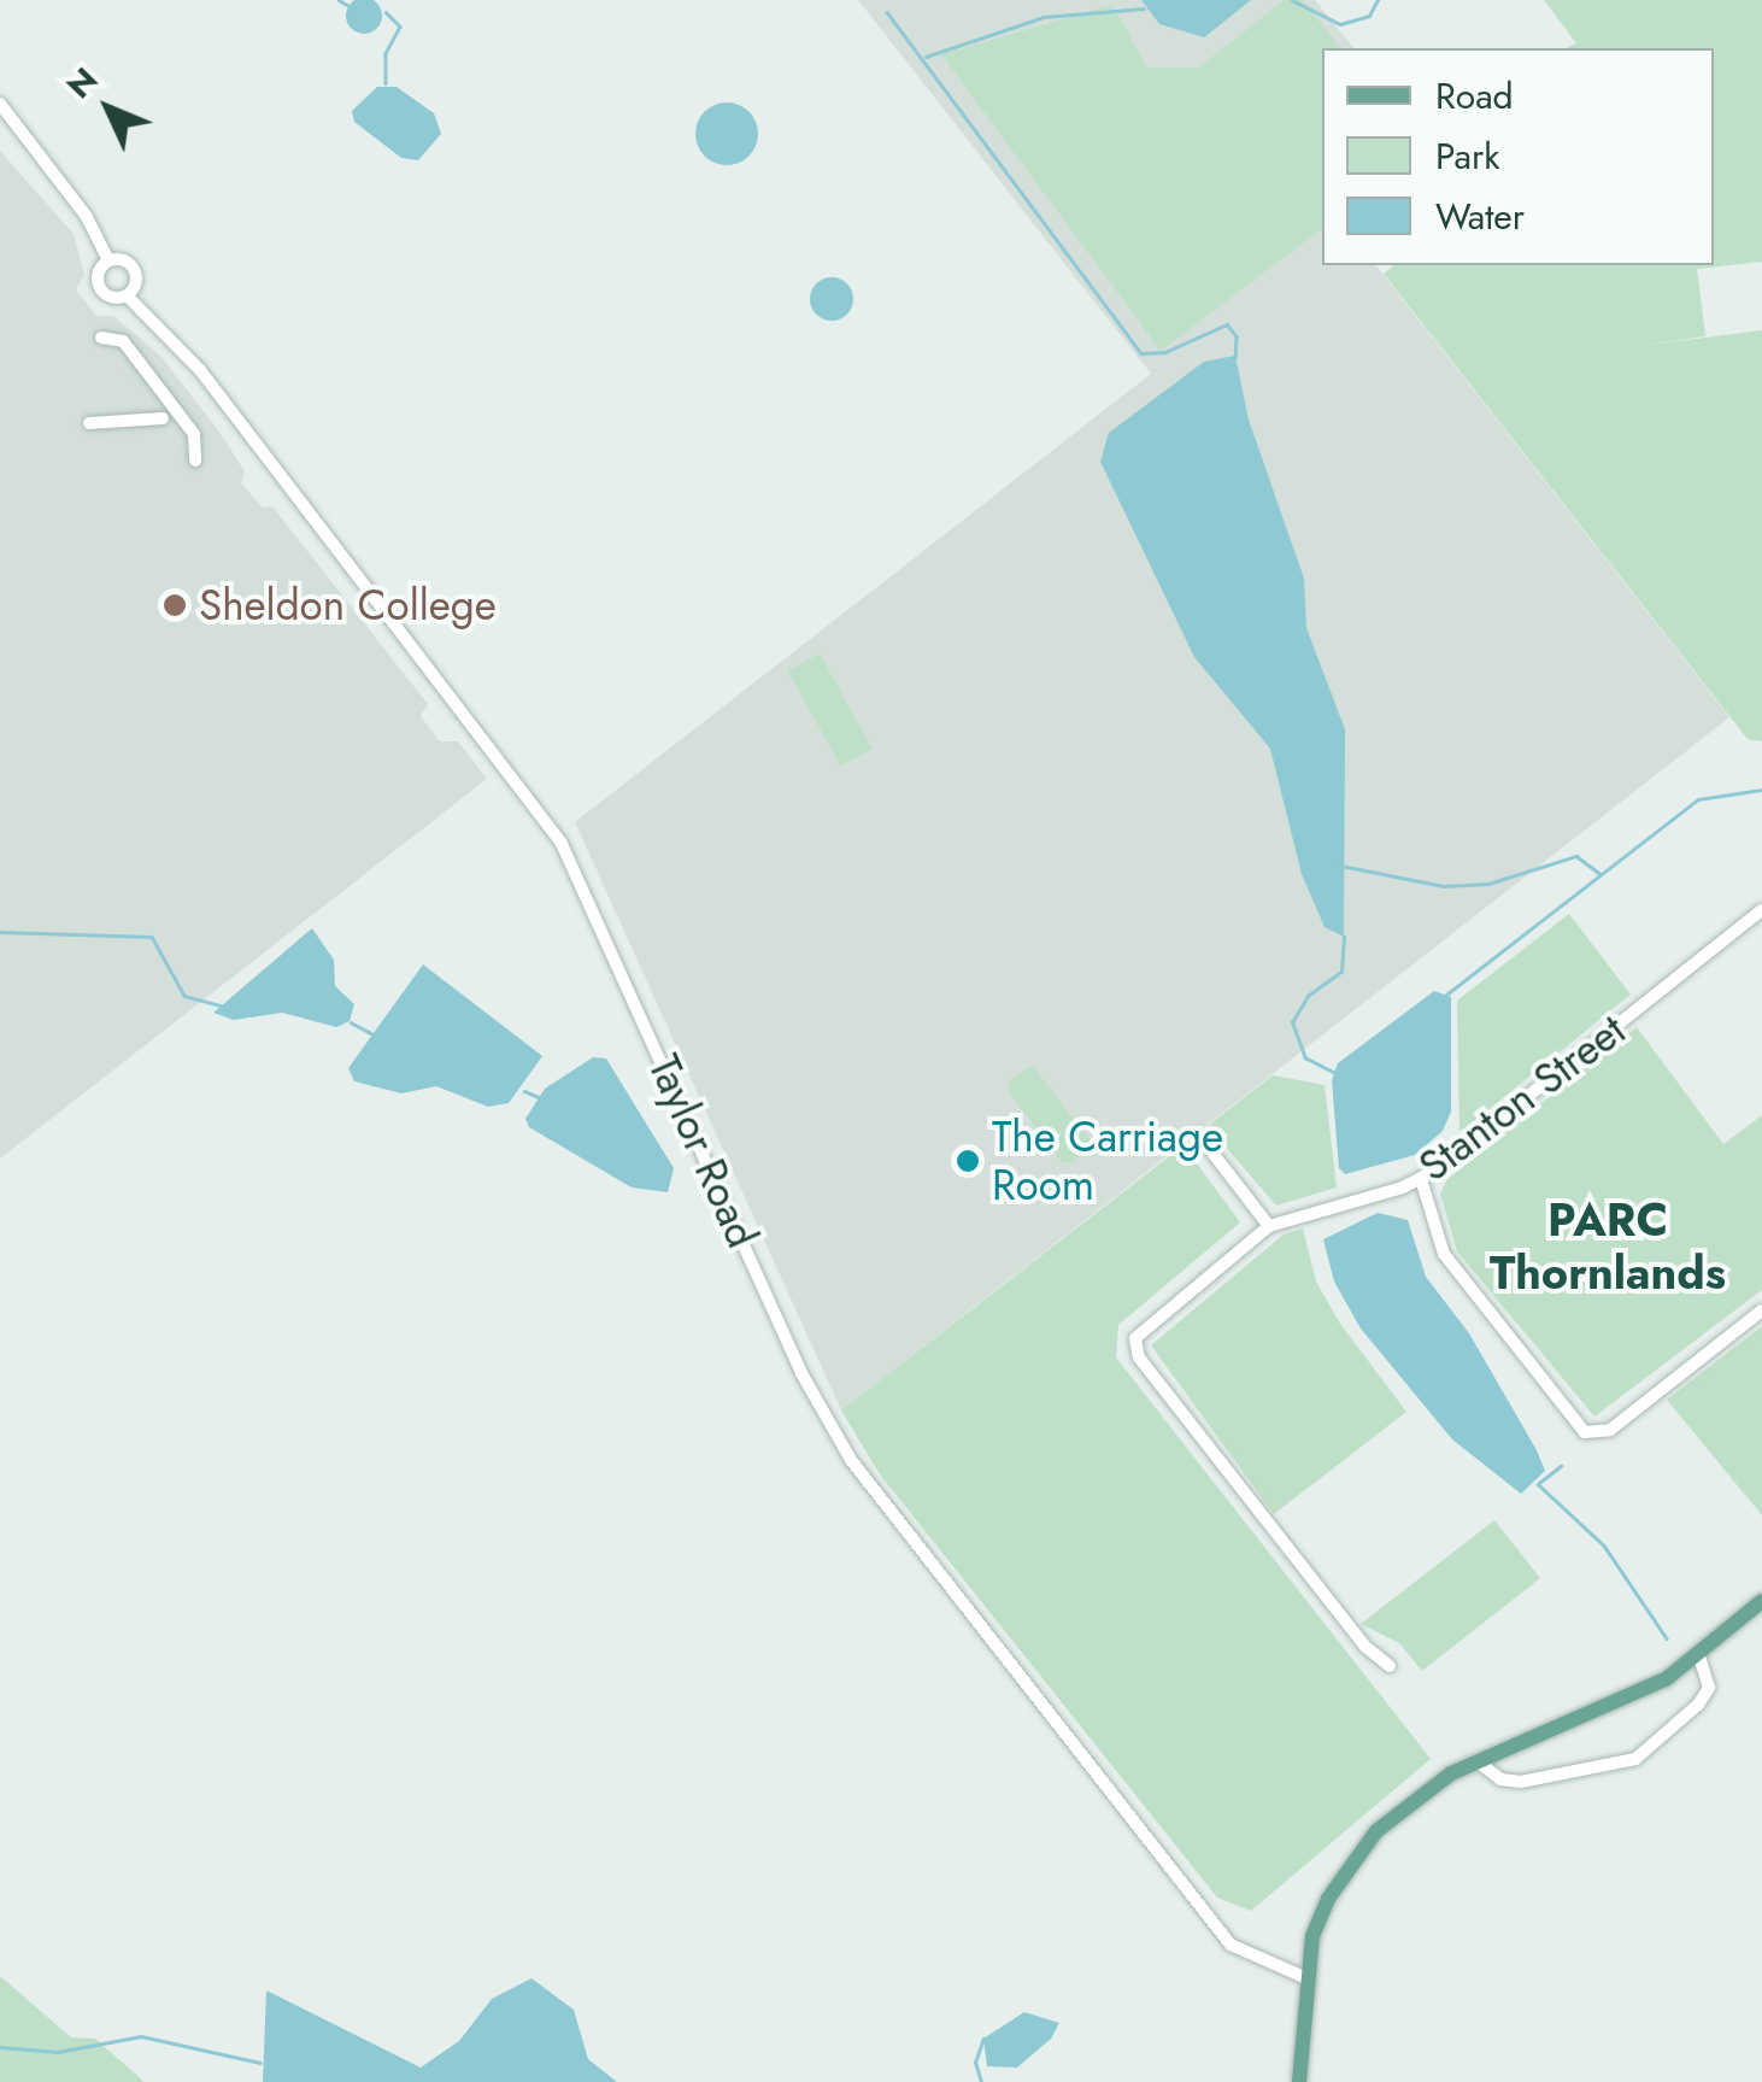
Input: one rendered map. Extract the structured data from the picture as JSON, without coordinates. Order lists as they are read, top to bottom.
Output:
{
  "streets": {
    "street": ["Stanton Street", "Taylor Road"]
  },
  "districts": ["PARC Thornlands"],
  "places": ["Sheldon College", "The Carriage Room"],
  "legend": ["Road", "Park", "Water"],
  "north": "top left"
}
